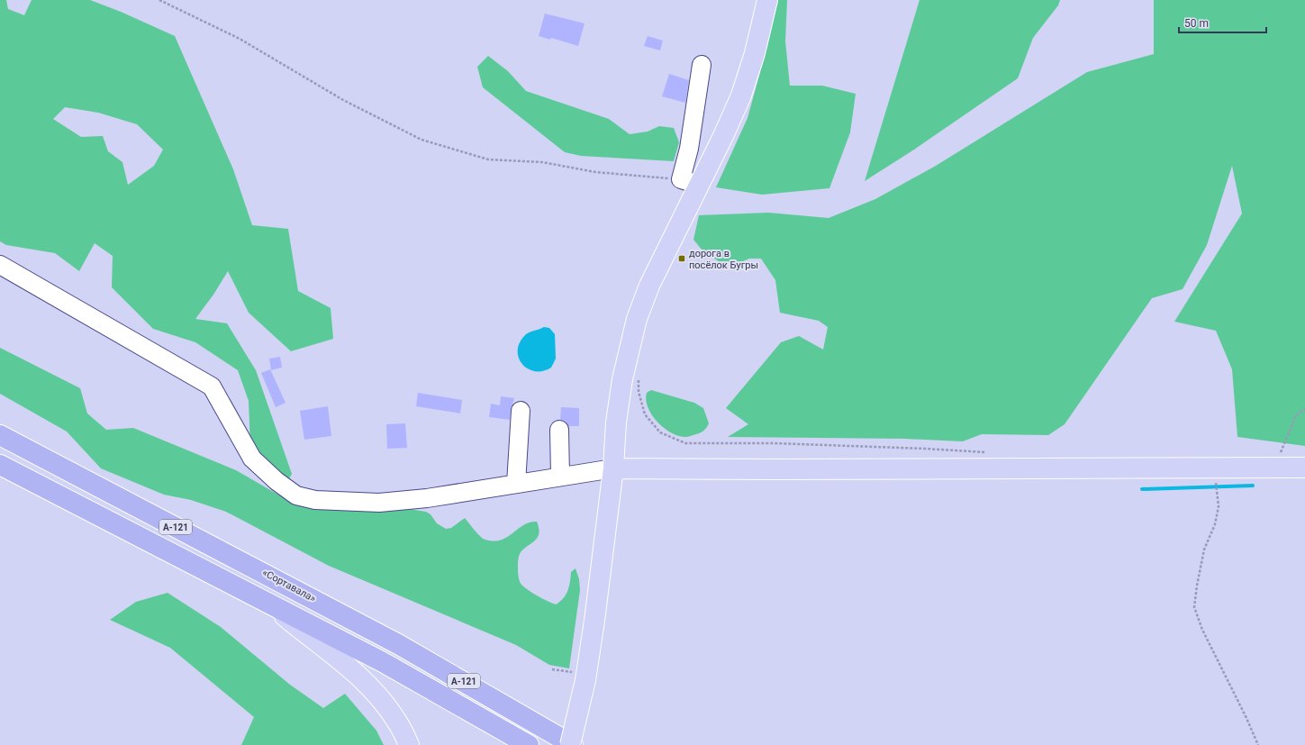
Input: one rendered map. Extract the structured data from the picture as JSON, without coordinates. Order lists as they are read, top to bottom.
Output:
{
  "streets": {
    "highway": ["А-121", "«Сортавала»"]
  },
  "places": {
    "transit": ["дорога в посёлок Бугры"]
  },
  "scale_bar": "50 m"
}
